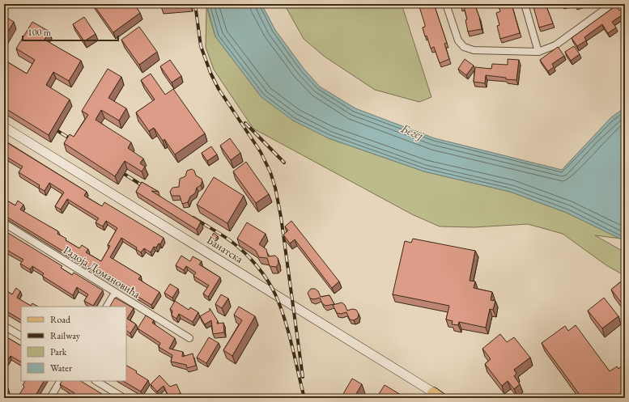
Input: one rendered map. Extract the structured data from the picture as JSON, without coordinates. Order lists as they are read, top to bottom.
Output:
{
  "streets": {
    "main road": ["Банатска"],
    "street": ["Радоја Домановића"]
  },
  "water": ["Бегеј"],
  "legend": [
    "Road",
    "Railway",
    "Park",
    "Water"
  ],
  "scale_bar": "100 m"
}
